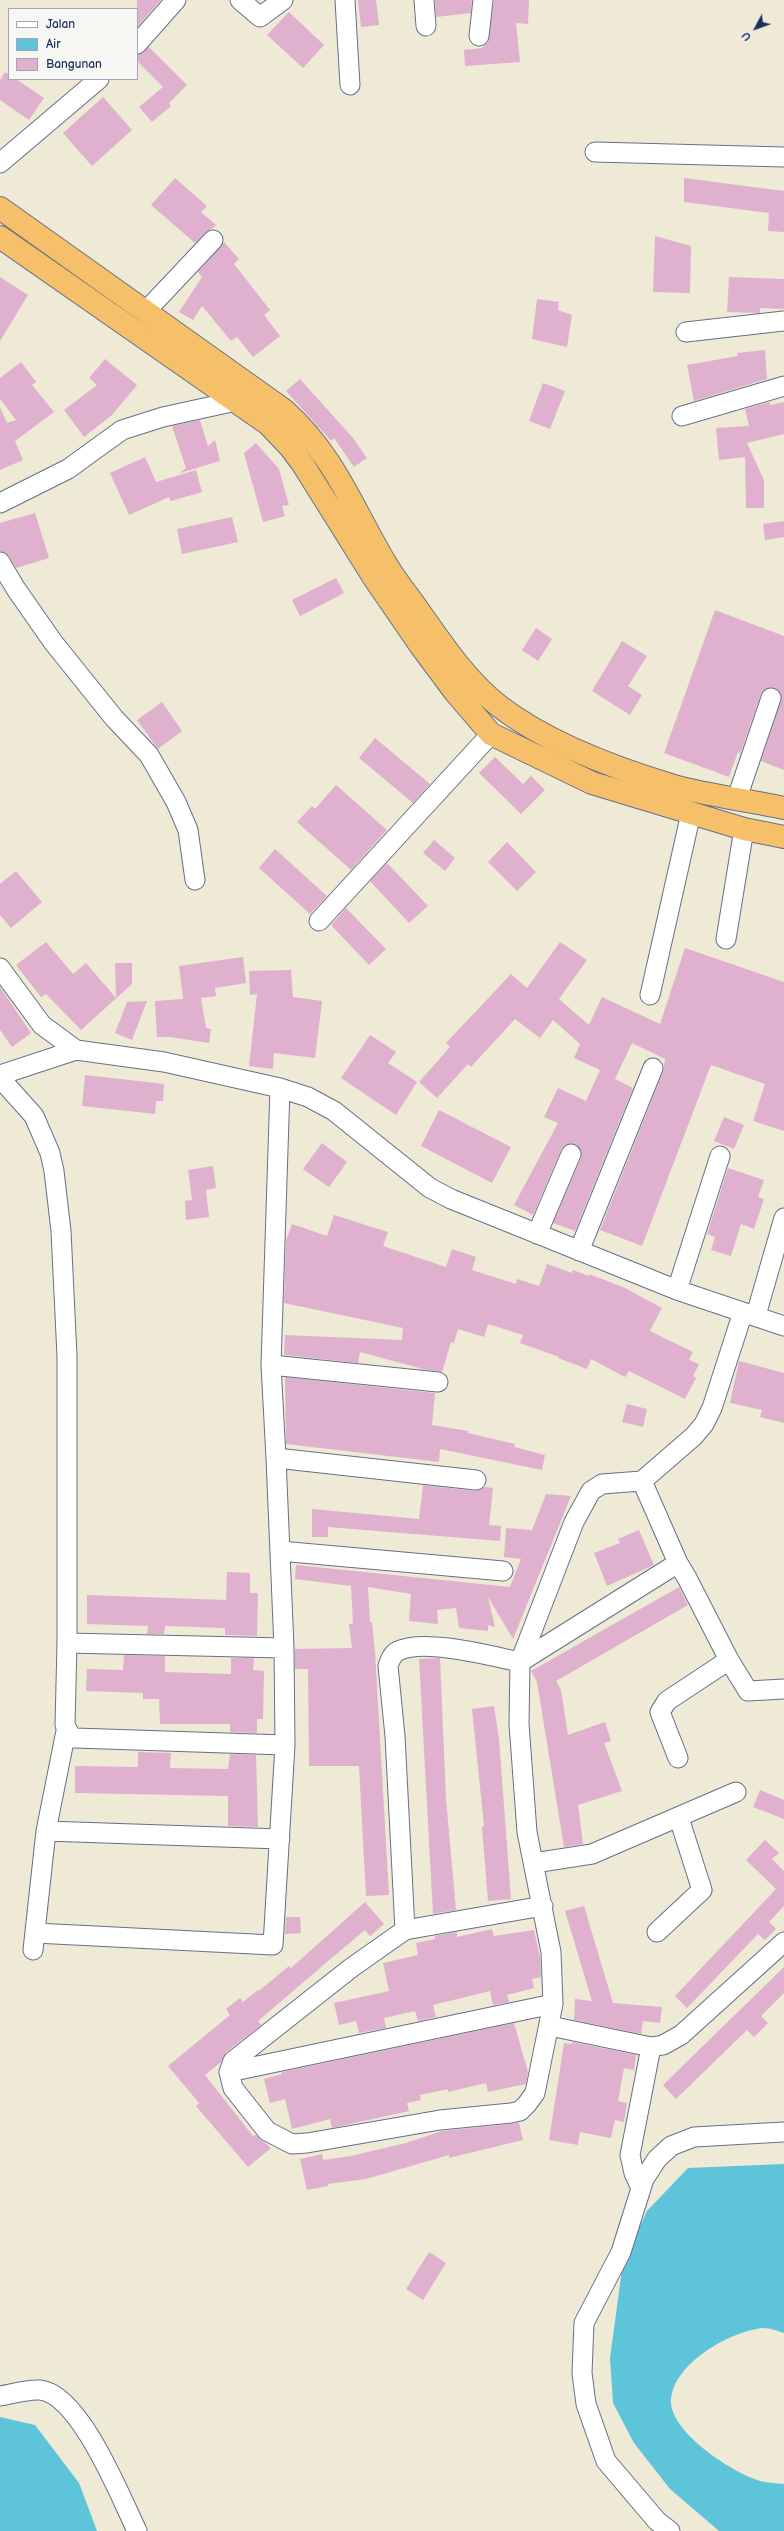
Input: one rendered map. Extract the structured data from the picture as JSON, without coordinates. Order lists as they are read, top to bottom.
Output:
{
  "legend": ["Jalan", "Air", "Bangunan"],
  "north": "bottom left"
}
